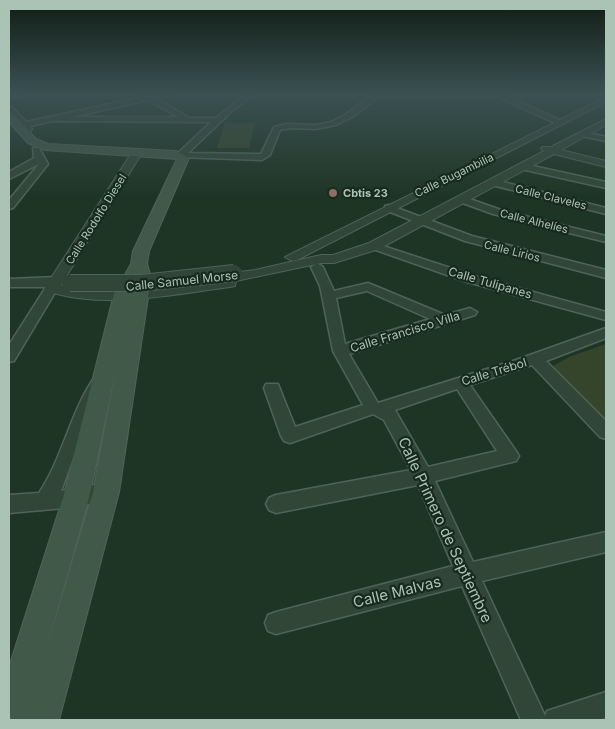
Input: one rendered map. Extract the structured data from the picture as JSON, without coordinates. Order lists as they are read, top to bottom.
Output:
{
  "streets": {
    "street": [
      "Calle Bugambilia",
      "Calle Claveles",
      "Calle Rodolfo Diesel",
      "Calle Alhelíes",
      "Calle Lirios",
      "Calle Samuel Morse",
      "Calle Tulipanes",
      "Calle Francisco Villa",
      "Calle Trébol",
      "Calle Primero de Septiembre",
      "Calle Malvas"
    ]
  },
  "crossings": [
    ["Calle Bugambilia", "Calle Claveles"],
    ["Calle Bugambilia", "Calle Alhelíes"],
    ["Calle Bugambilia", "Calle Lirios"],
    ["Calle Bugambilia", "Calle Samuel Morse"],
    ["Calle Bugambilia", "Calle Tulipanes"],
    ["Calle Bugambilia", "Calle Primero de Septiembre"],
    ["Calle Rodolfo Diesel", "Calle Samuel Morse"],
    ["Calle Samuel Morse", "Calle Primero de Septiembre"],
    ["Calle Francisco Villa", "Calle Primero de Septiembre"],
    ["Calle Trébol", "Calle Primero de Septiembre"],
    ["Calle Primero de Septiembre", "Calle Malvas"]
  ],
  "places": ["Cbtis 23"]
}
